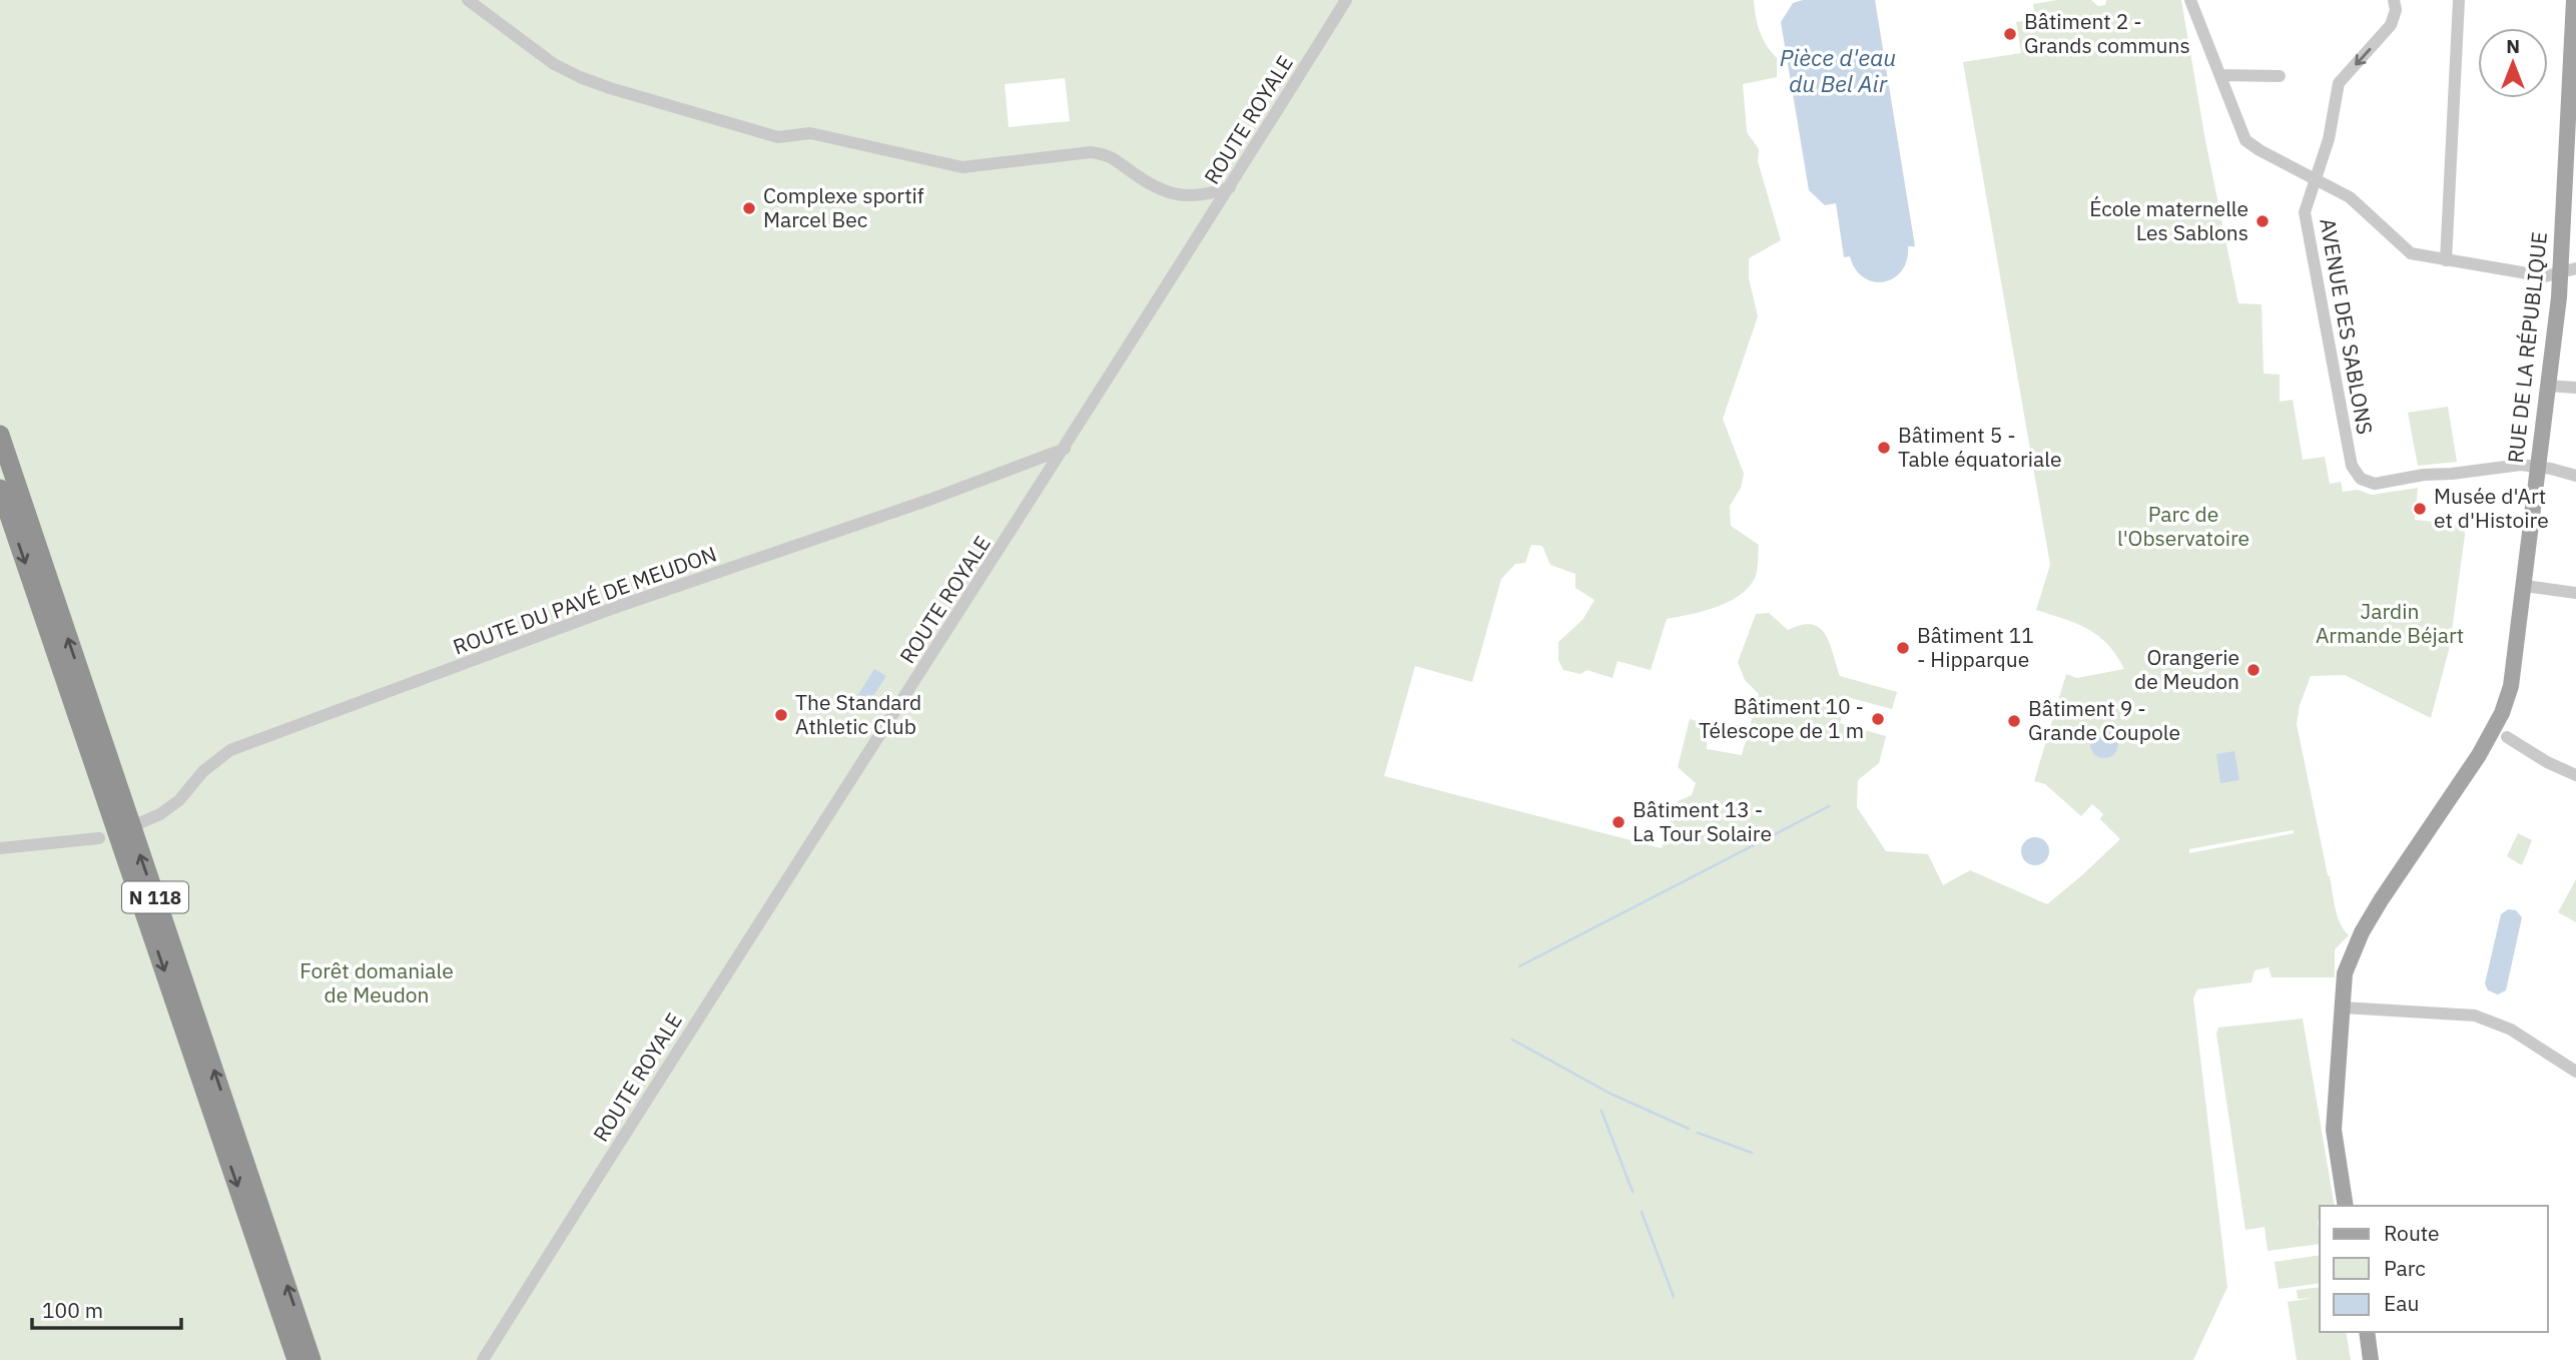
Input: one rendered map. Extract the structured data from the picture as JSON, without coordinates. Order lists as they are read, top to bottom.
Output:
{
  "streets": {
    "highway": ["N 118"],
    "main road": ["RUE DE LA RÉPUBLIQUE"],
    "street": ["ROUTE ROYALE", "AVENUE DES SABLONS", "ROUTE DU PAVÉ DE MEUDON"]
  },
  "crossings": [
    ["ROUTE ROYALE", "ROUTE DU PAVÉ DE MEUDON"],
    ["AVENUE DES SABLONS", "RUE DE LA RÉPUBLIQUE"]
  ],
  "water": ["Pièce d'eau du Bel Air"],
  "parks": ["Parc de l'Observatoire", "Jardin Armande Béjart", "Forêt domaniale de Meudon"],
  "places": [
    "Bâtiment 2 - Grands communs",
    "Complexe sportif Marcel Bec",
    "École maternelle Les Sablons",
    "Bâtiment 5 - Table équatoriale",
    "Musée d'Art et d'Histoire",
    "Bâtiment 11 - Hipparque",
    "Orangerie de Meudon",
    "The Standard Athletic Club",
    "Bâtiment 10 - Télescope de 1 m",
    "Bâtiment 9 - Grande Coupole",
    "Bâtiment 13 - La Tour Solaire"
  ],
  "legend": ["Route", "Parc", "Eau"],
  "scale_bar": "100 m",
  "north": "top"
}
